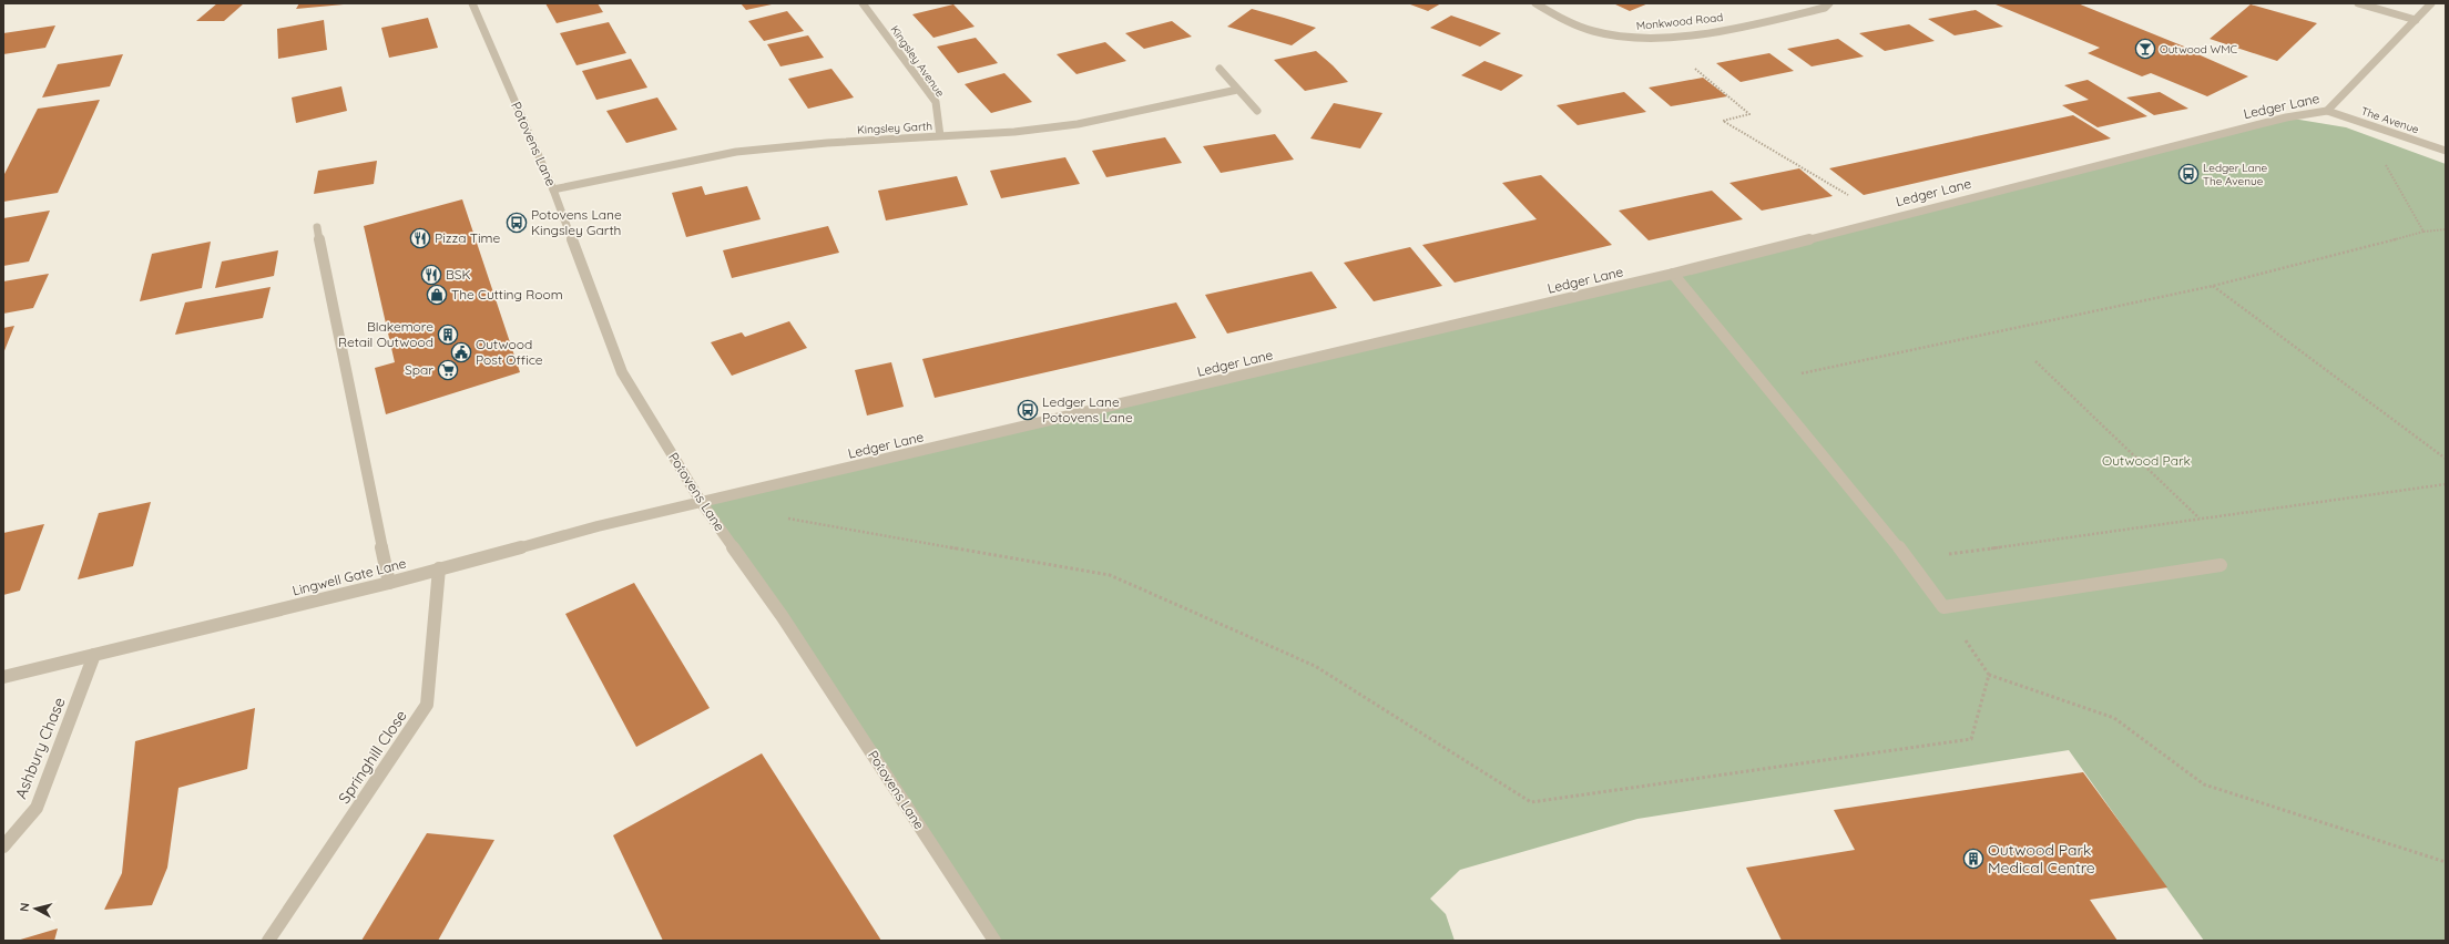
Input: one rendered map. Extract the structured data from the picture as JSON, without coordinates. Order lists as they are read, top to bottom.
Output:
{
  "streets": {
    "street": [
      "Monkwood Road",
      "Kingsley Avenue",
      "Ledger Lane",
      "The Avenue",
      "Kingsley Garth",
      "Potovens Lane",
      "Lingwell Gate Lane",
      "Ashbury Chase",
      "Springhill Close"
    ]
  },
  "crossings": [
    ["Kingsley Avenue", "Kingsley Garth"],
    ["Ledger Lane", "The Avenue"],
    ["Ledger Lane", "Potovens Lane"],
    ["Ledger Lane", "Lingwell Gate Lane"],
    ["Kingsley Garth", "Potovens Lane"],
    ["Potovens Lane", "Lingwell Gate Lane"],
    ["Lingwell Gate Lane", "Ashbury Chase"],
    ["Lingwell Gate Lane", "Springhill Close"]
  ],
  "parks": ["Outwood Park"],
  "places": {
    "bar": ["Outwood WMC"],
    "bus stop": ["Ledger Lane The Avenue", "Potovens Lane Kingsley Garth", "Ledger Lane Potovens Lane"],
    "restaurant": ["Pizza Time", "BSK"],
    "shop": ["The Cutting Room"],
    "building": ["Blakemore Retail Outwood", "Outwood Park Medical Centre"],
    "public building": ["Outwood Post Office"],
    "supermarket": ["Spar"]
  },
  "north": "left"
}
